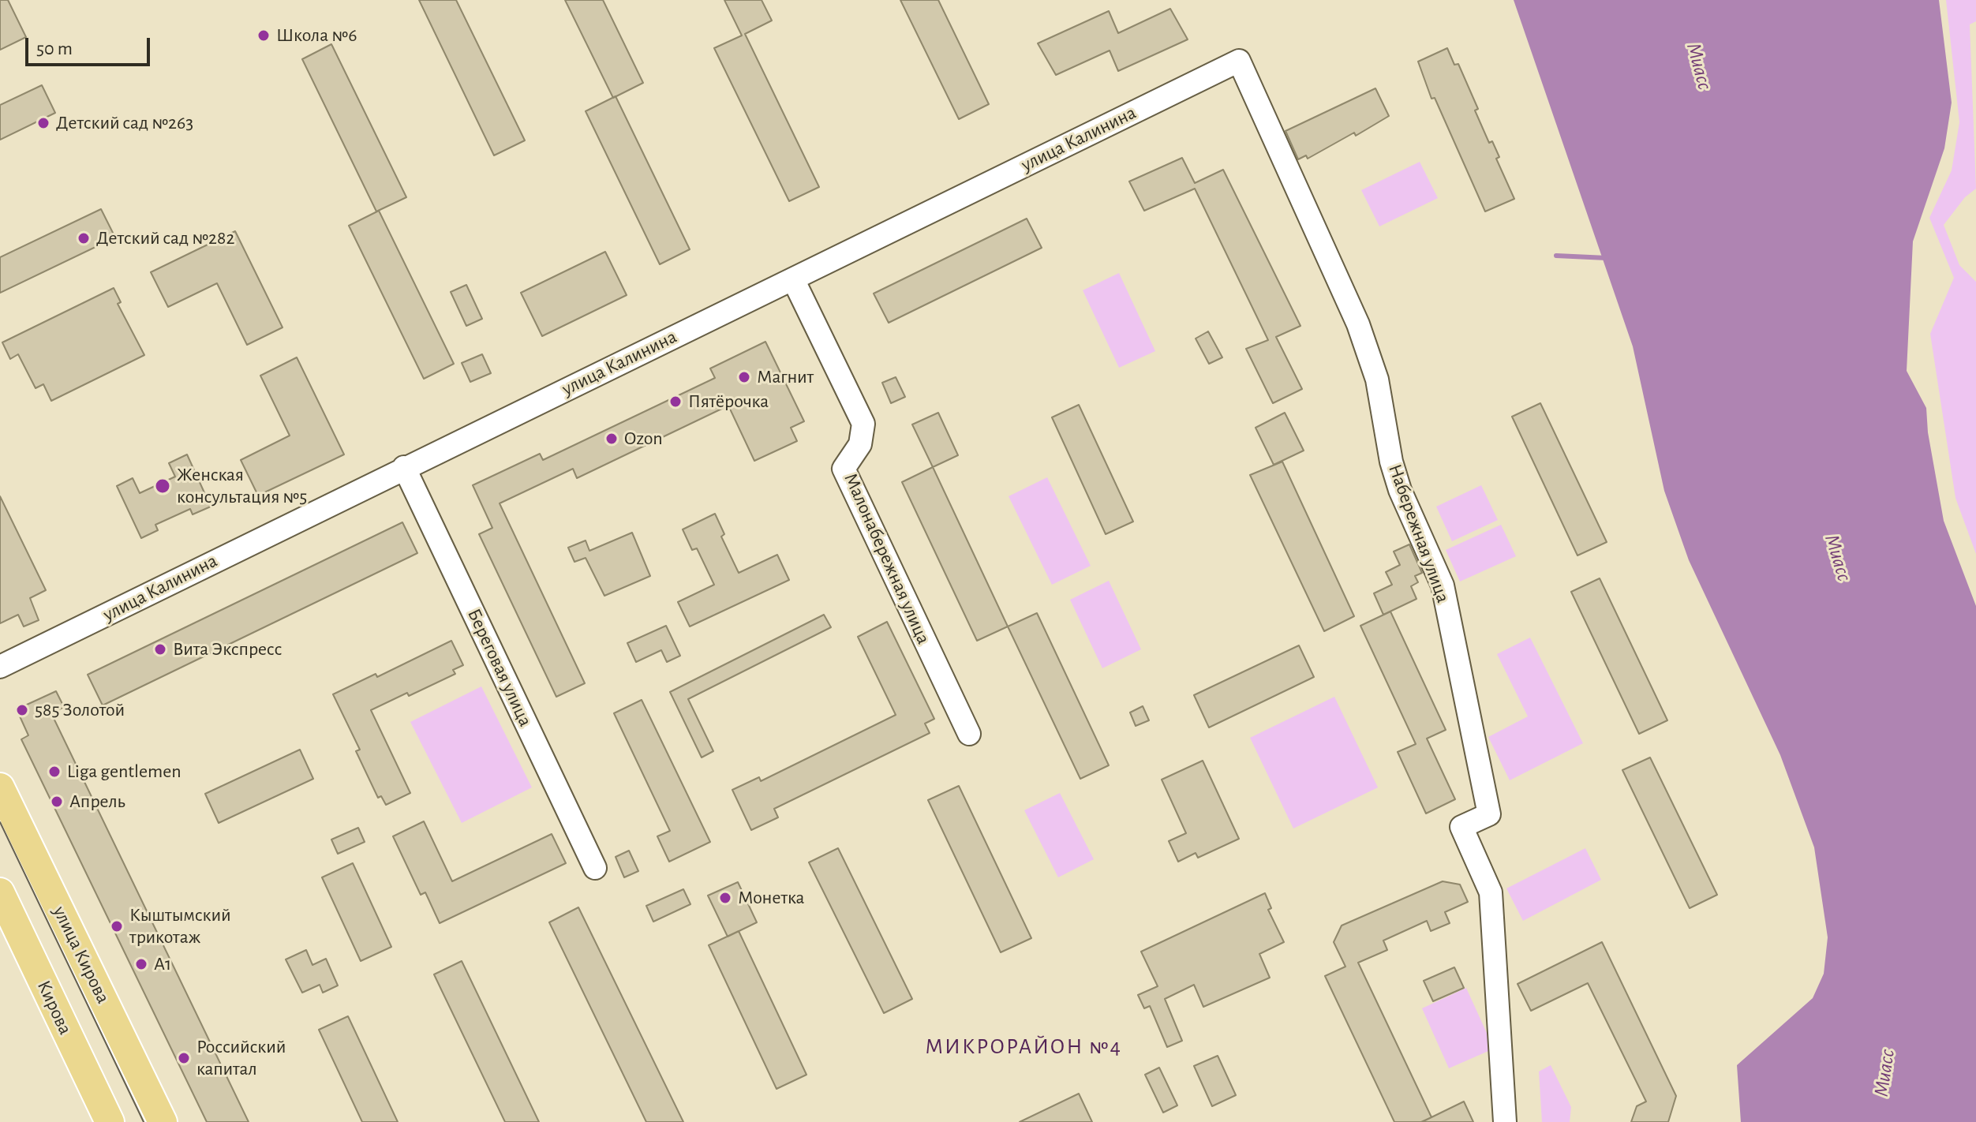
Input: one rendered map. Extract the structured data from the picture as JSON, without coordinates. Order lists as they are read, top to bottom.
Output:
{
  "streets": {
    "main road": ["улица Кирова", "Кирова"],
    "street": [
      "улица Калинина",
      "Набережная улица",
      "Малонабережная улица",
      "Береговая улица"
    ]
  },
  "crossings": [
    ["улица Калинина", "Набережная улица"],
    ["улица Калинина", "Малонабережная улица"],
    ["улица Калинина", "Береговая улица"]
  ],
  "districts": ["МИКРОРАЙОН №4"],
  "water": ["Миасс"],
  "places": [
    "Школа №6",
    "Детский сад №263",
    "Детский сад №282",
    "Магнит",
    "Пятёрочка",
    "Ozon",
    "Женская консультация №5",
    "Вита Экспресс",
    "585 Золотой",
    "Liga gentlemen",
    "Апрель",
    "Монетка",
    "Кыштымский трикотаж",
    "А1",
    "Российский капитал"
  ],
  "scale_bar": "50 m"
}
